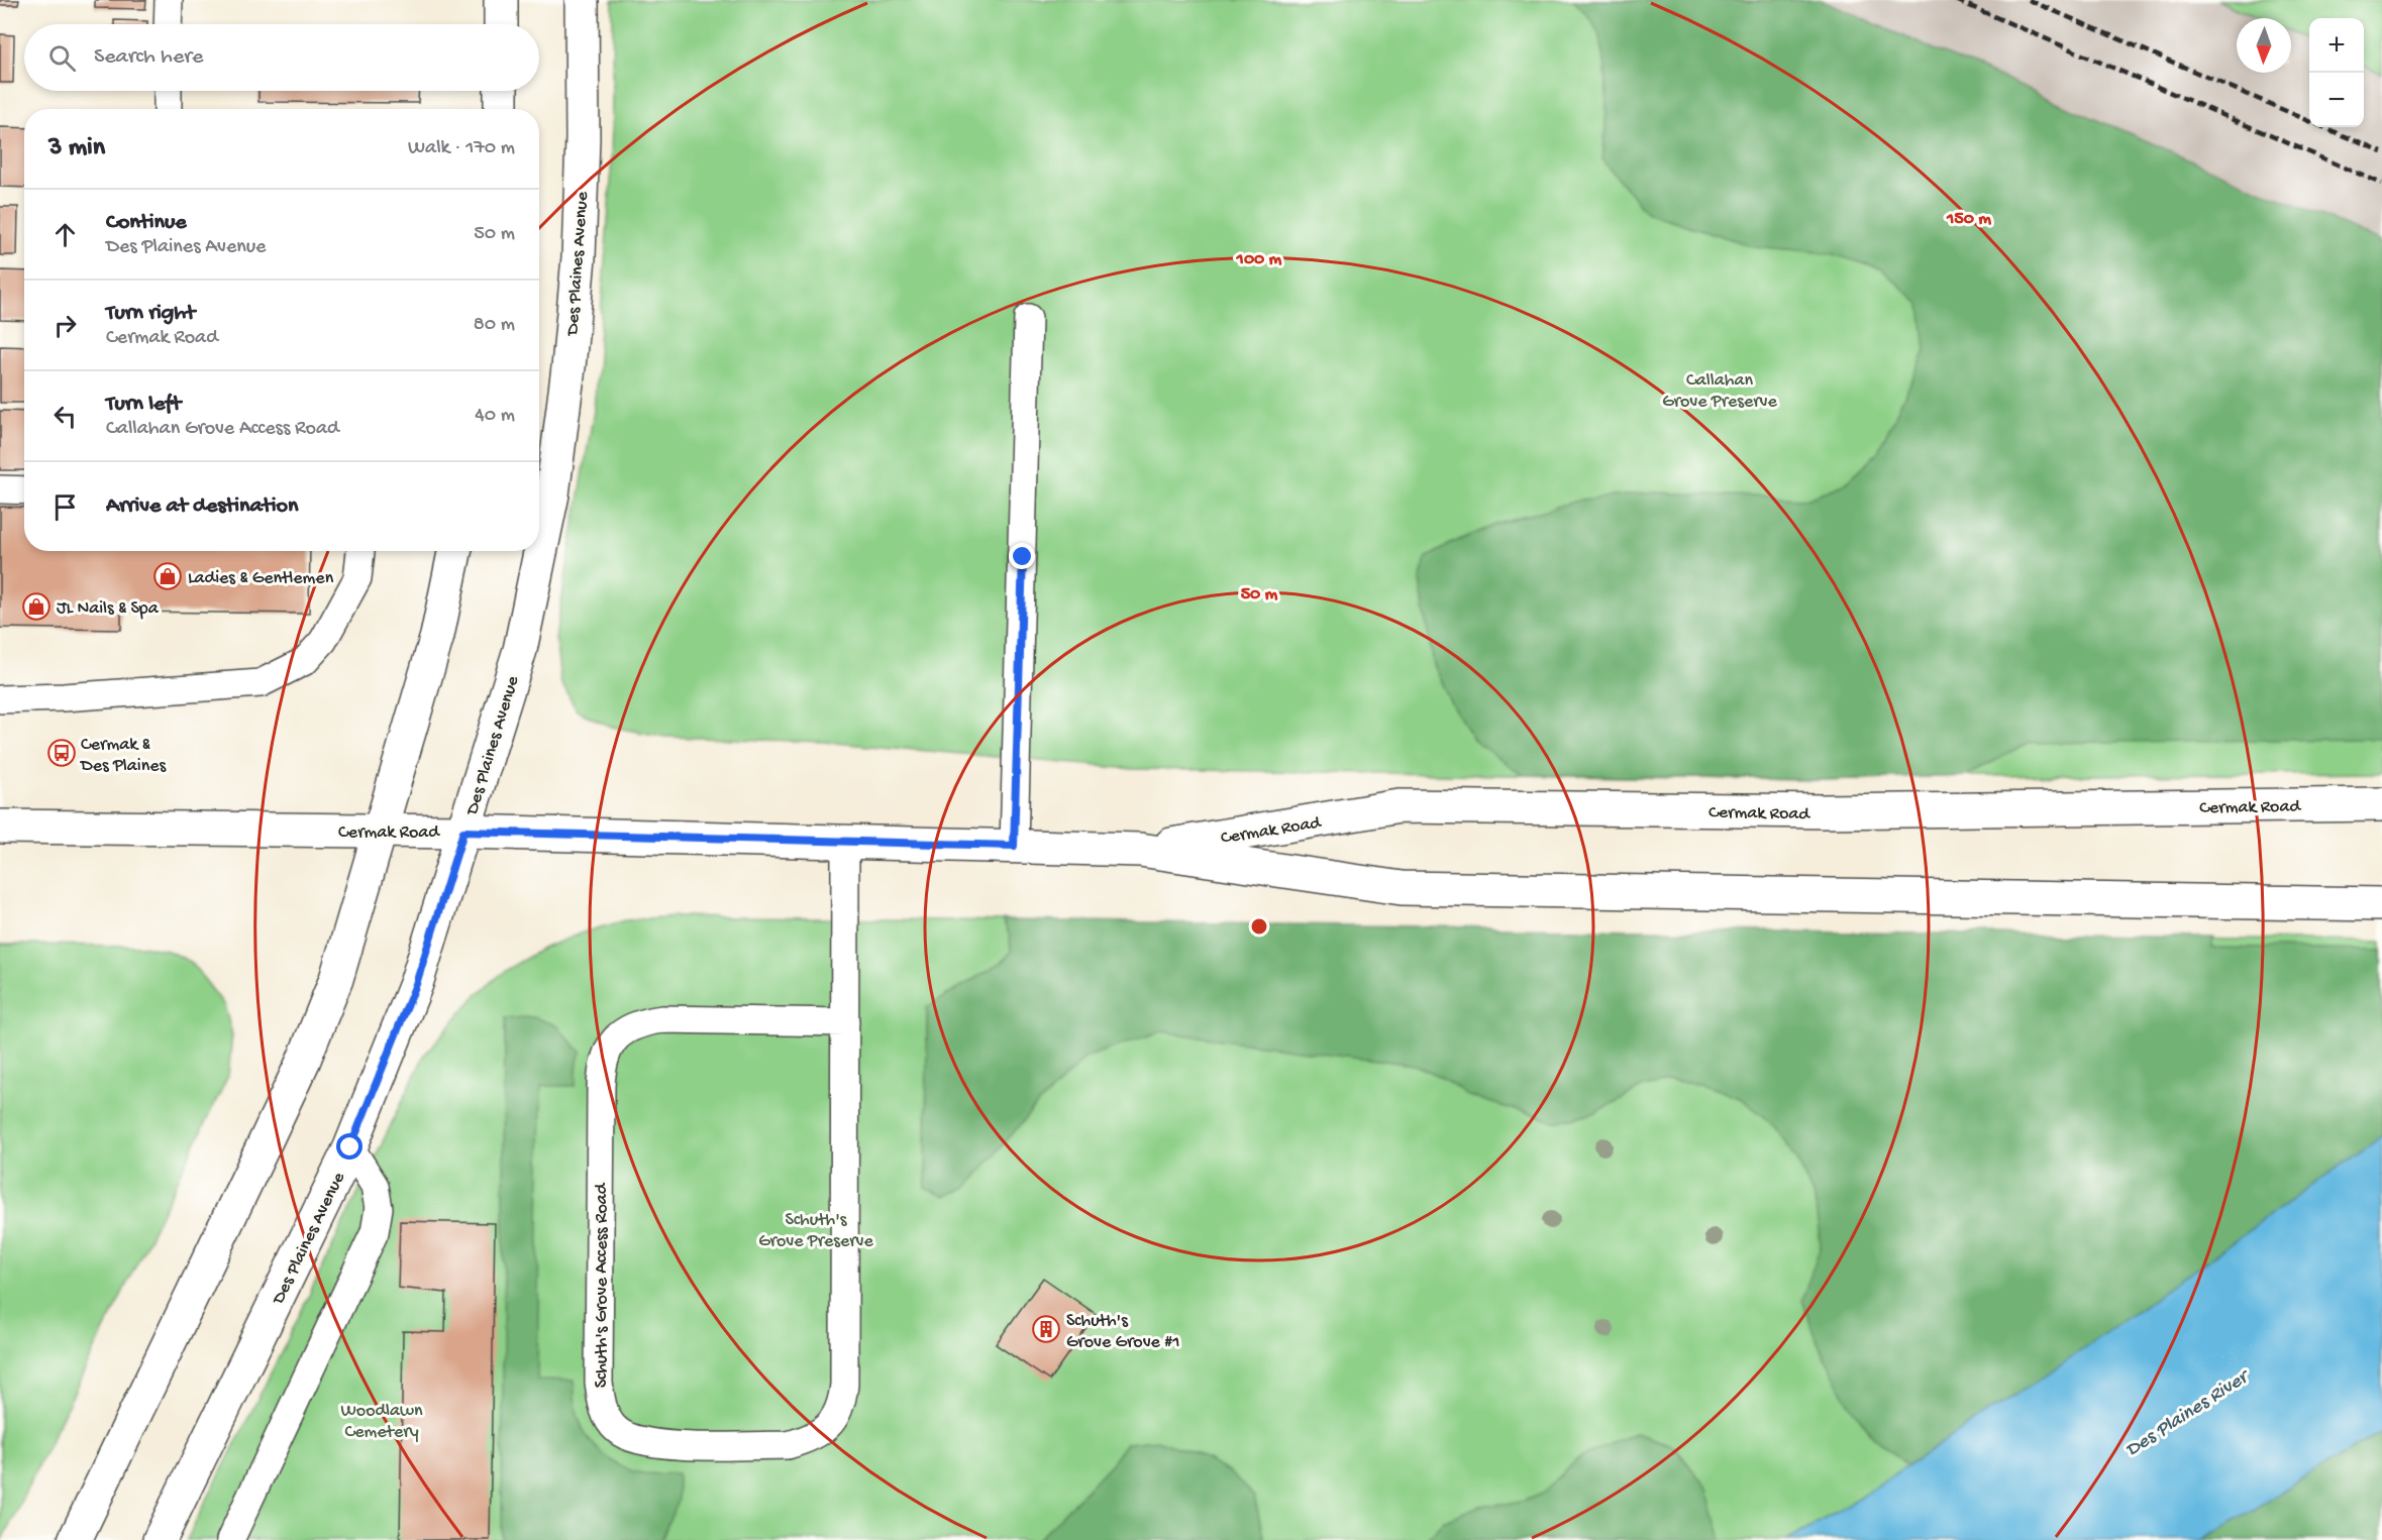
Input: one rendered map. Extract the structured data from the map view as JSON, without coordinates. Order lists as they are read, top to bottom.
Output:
{
  "streets": {
    "main road": ["Des Plaines Avenue", "Cermak Road"],
    "lane": ["Schuth's Grove Access Road"]
  },
  "crossings": [
    ["Des Plaines Avenue", "Cermak Road"],
    ["Cermak Road", "Schuth's Grove Access Road"]
  ],
  "water": ["Des Plaines River"],
  "parks": ["Callahan Grove Preserve", "Schuth's Grove Preserve", "Woodlawn Cemetery"],
  "places": {
    "shop": ["Ladies & Gentlemen", "JL Nails & Spa"],
    "bus stop": ["Cermak & Des Plaines"],
    "building": ["Schuth's Grove Grove #1"]
  },
  "north": "bottom",
  "page": {
    "map_buttons": ["+", "−"],
    "search": "Search here",
    "heading": ["3 min", "Walk · 170 m"],
    "list": [
      ["Continue", "Des Plaines Avenue", "50 m"],
      ["Turn right", "Cermak Road", "80 m"],
      ["Turn left", "Callahan Grove Access Road", "40 m"],
      "Arrive at destination"
    ]
  },
  "rings": ["150 m", "100 m", "50 m"]
}
